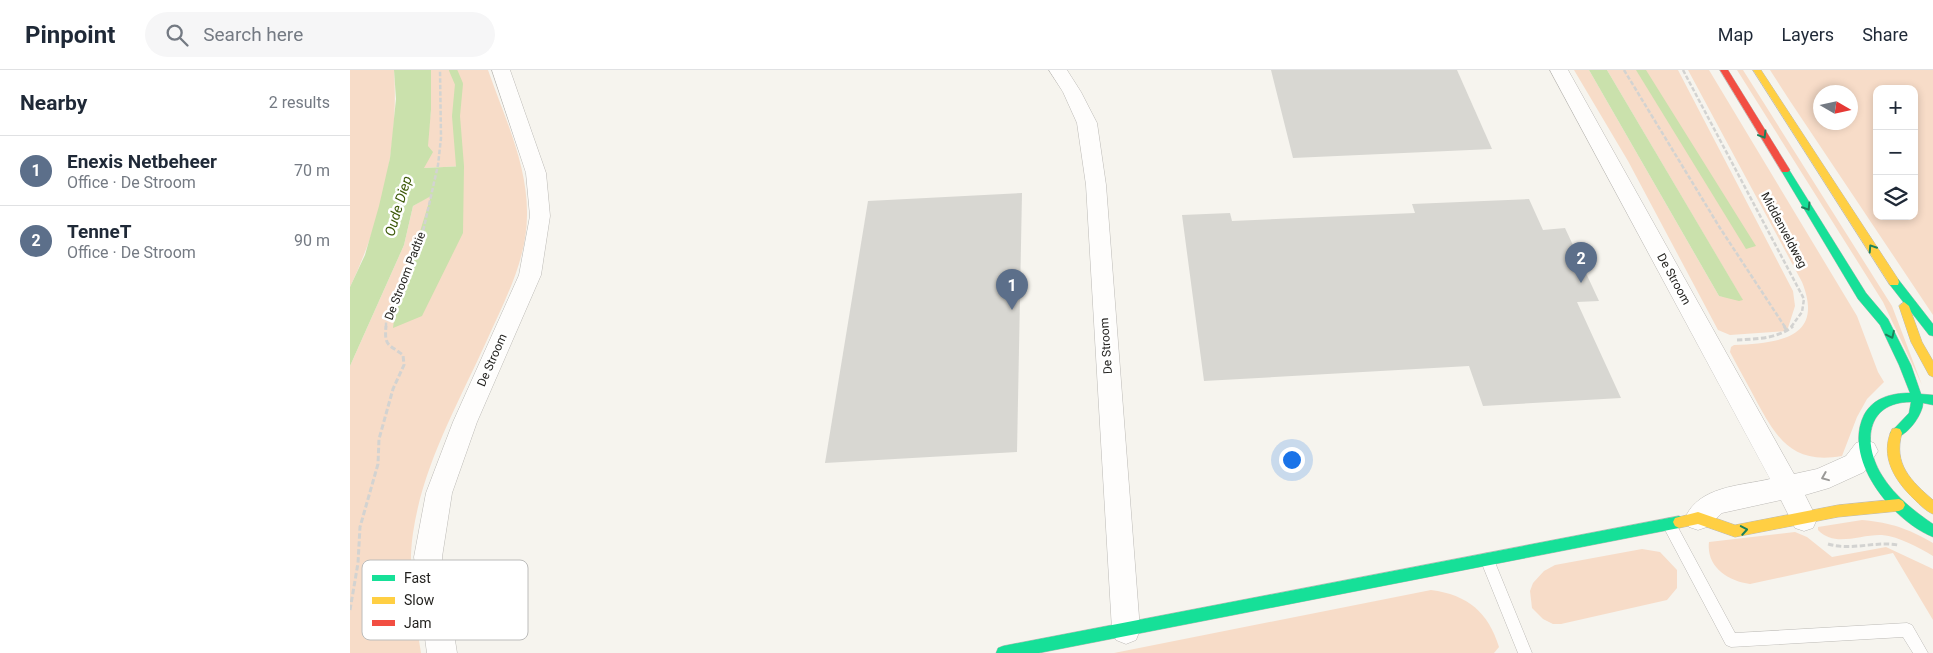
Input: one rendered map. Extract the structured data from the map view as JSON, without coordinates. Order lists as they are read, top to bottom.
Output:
{
  "streets": {
    "street": ["De Stroom"],
    "path": ["Middenveldweg", "De Stroom Padtie"]
  },
  "water": ["Oude Diep"],
  "legend": ["Fast", "Slow", "Jam"],
  "north": "right",
  "page": {
    "header": "Pinpoint",
    "search": "Search here",
    "nav": ["Map", "Layers", "Share"],
    "heading": ["Nearby", "2 results"],
    "map_buttons": ["+", "−"],
    "list": [
      {
        "mark": "1",
        "name": "Enexis Netbeheer",
        "note": "Office · De Stroom",
        "value": "70 m"
      },
      {
        "mark": "2",
        "name": "TenneT",
        "note": "Office · De Stroom",
        "value": "90 m"
      }
    ],
    "pins": ["2", "1"]
  }
}
